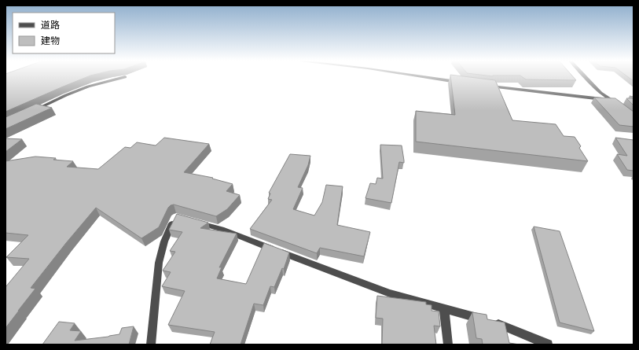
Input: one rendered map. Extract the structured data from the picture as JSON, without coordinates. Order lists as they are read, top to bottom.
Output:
{
  "legend": ["道路", "建物"]
}
